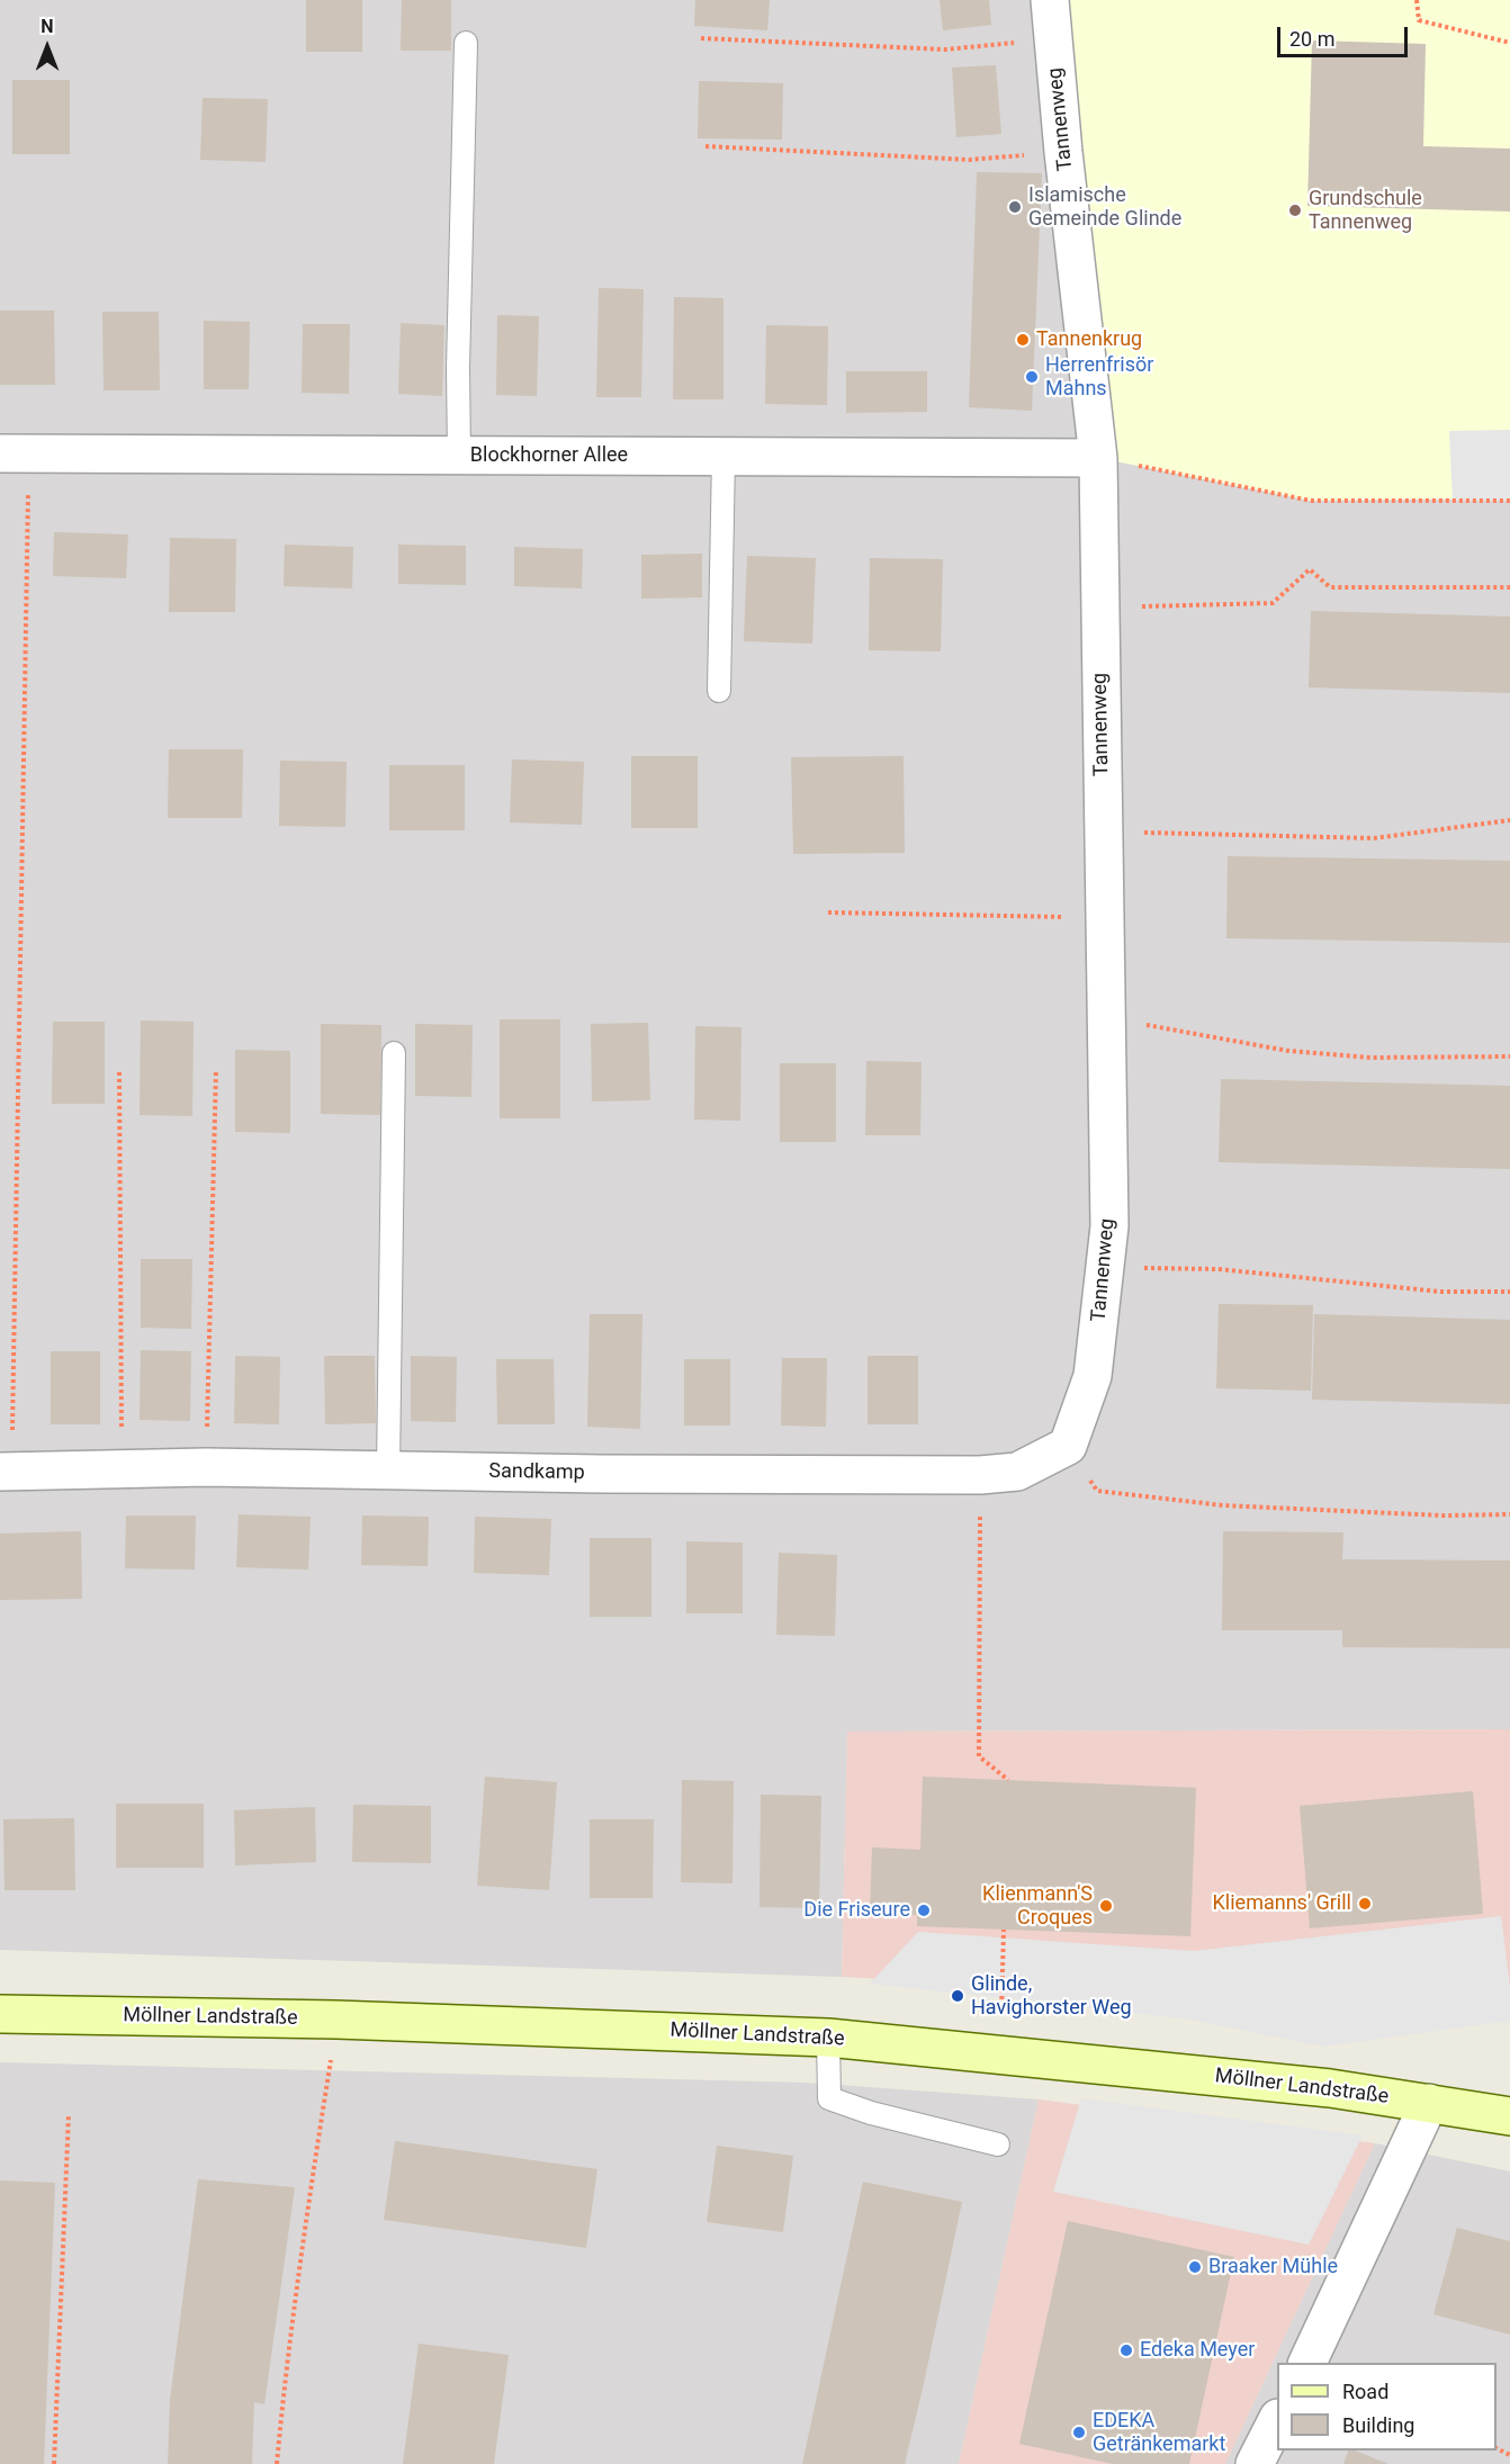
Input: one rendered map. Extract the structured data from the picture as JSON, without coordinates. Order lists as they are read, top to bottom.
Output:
{
  "streets": {
    "main road": ["Möllner Landstraße"],
    "street": ["Tannenweg", "Blockhorner Allee", "Sandkamp"]
  },
  "crossings": [
    ["Tannenweg", "Blockhorner Allee"],
    ["Tannenweg", "Sandkamp"]
  ],
  "places": [
    "Islamische Gemeinde Glinde",
    "Grundschule Tannenweg",
    "Tannenkrug",
    "Herrenfrisör Mahns",
    "Kliemanns' Grill",
    "Klienmann'S Croques",
    "Die Friseure",
    "Glinde, Havighorster Weg",
    "Braaker Mühle",
    "Edeka Meyer",
    "EDEKA Getränkemarkt"
  ],
  "legend": ["Road", "Building"],
  "scale_bar": "20 m",
  "north": "top"
}
